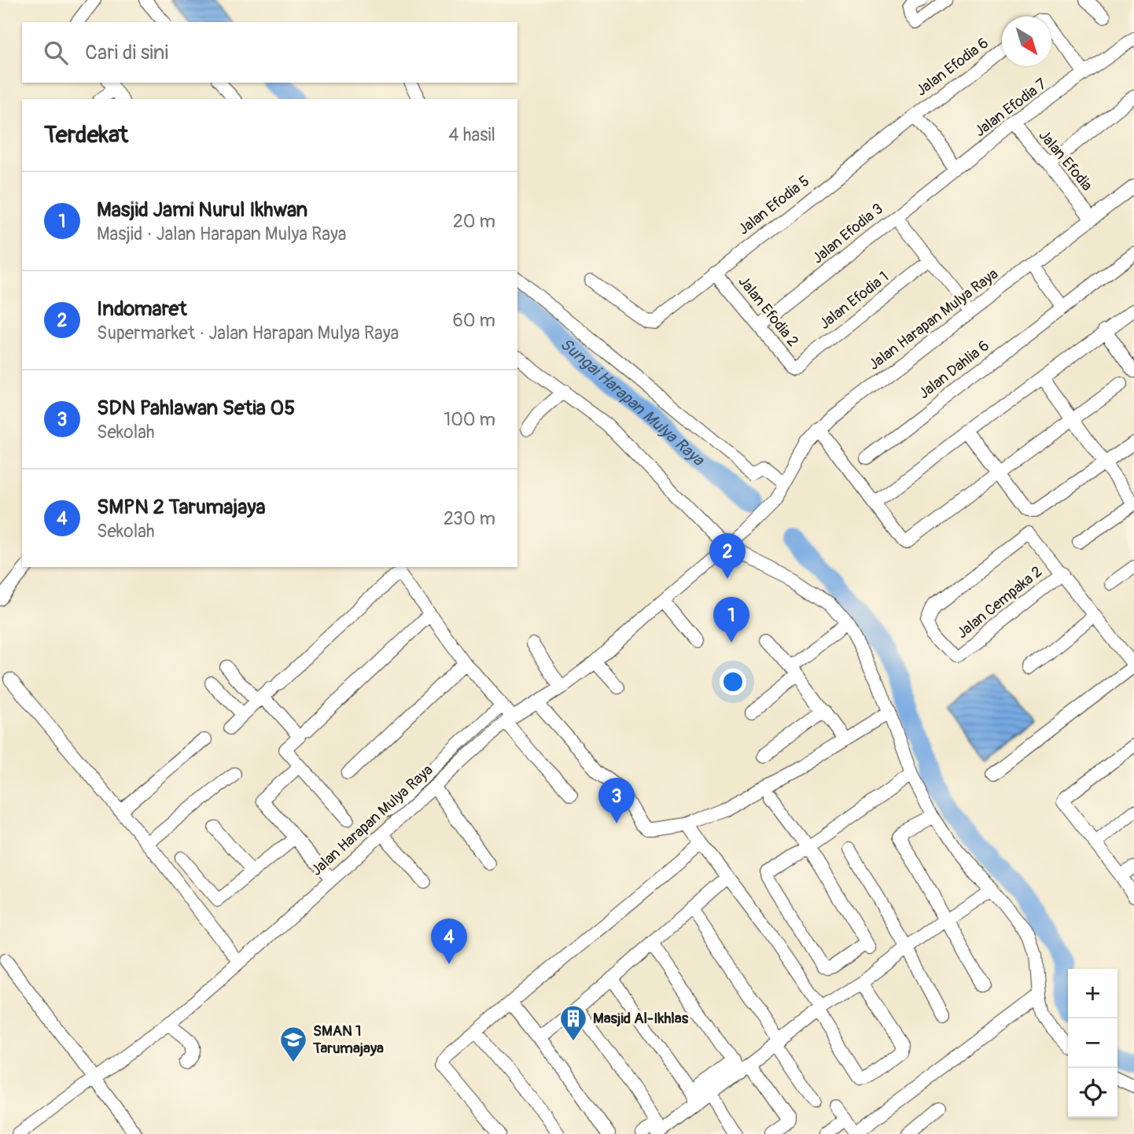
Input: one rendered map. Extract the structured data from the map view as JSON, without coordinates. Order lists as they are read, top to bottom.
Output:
{
  "streets": {
    "street": [
      "Jalan Efodia 6",
      "Jalan Efodia 7",
      "Jalan Efodia",
      "Jalan Efodia 5",
      "Jalan Efodia 3",
      "Jalan Efodia 1",
      "Jalan Efodia 2",
      "Jalan Harapan Mulya Raya",
      "Jalan Dahlia 6",
      "Jalan Cempaka 2"
    ]
  },
  "crossings": [
    ["Jalan Efodia 6", "Jalan Efodia 5"],
    ["Jalan Efodia 7", "Jalan Efodia"],
    ["Jalan Efodia 7", "Jalan Efodia 3"],
    ["Jalan Efodia", "Jalan Harapan Mulya Raya"],
    ["Jalan Efodia 5", "Jalan Efodia 2"],
    ["Jalan Efodia 3", "Jalan Efodia 2"],
    ["Jalan Efodia 1", "Jalan Efodia 2"]
  ],
  "water": ["Sungai Harapan Mulya Raya"],
  "places": {
    "building": ["Masjid Al-Ikhlas"],
    "school or university": ["SMAN 1 Tarumajaya"]
  },
  "north": "bottom right",
  "page": {
    "search": "Cari di sini",
    "heading": ["Terdekat", "4 hasil"],
    "list": [
      {
        "mark": "1",
        "name": "Masjid Jami Nurul Ikhwan",
        "note": "Masjid · Jalan Harapan Mulya Raya",
        "value": "20 m"
      },
      {
        "mark": "2",
        "name": "Indomaret",
        "note": "Supermarket · Jalan Harapan Mulya Raya",
        "value": "60 m"
      },
      {
        "mark": "3",
        "name": "SDN Pahlawan Setia 05",
        "note": "Sekolah",
        "value": "100 m"
      },
      {
        "mark": "4",
        "name": "SMPN 2 Tarumajaya",
        "note": "Sekolah",
        "value": "230 m"
      }
    ],
    "pins": [
      "2",
      "1",
      "3",
      "4"
    ],
    "map_buttons": ["+", "−"]
  }
}
